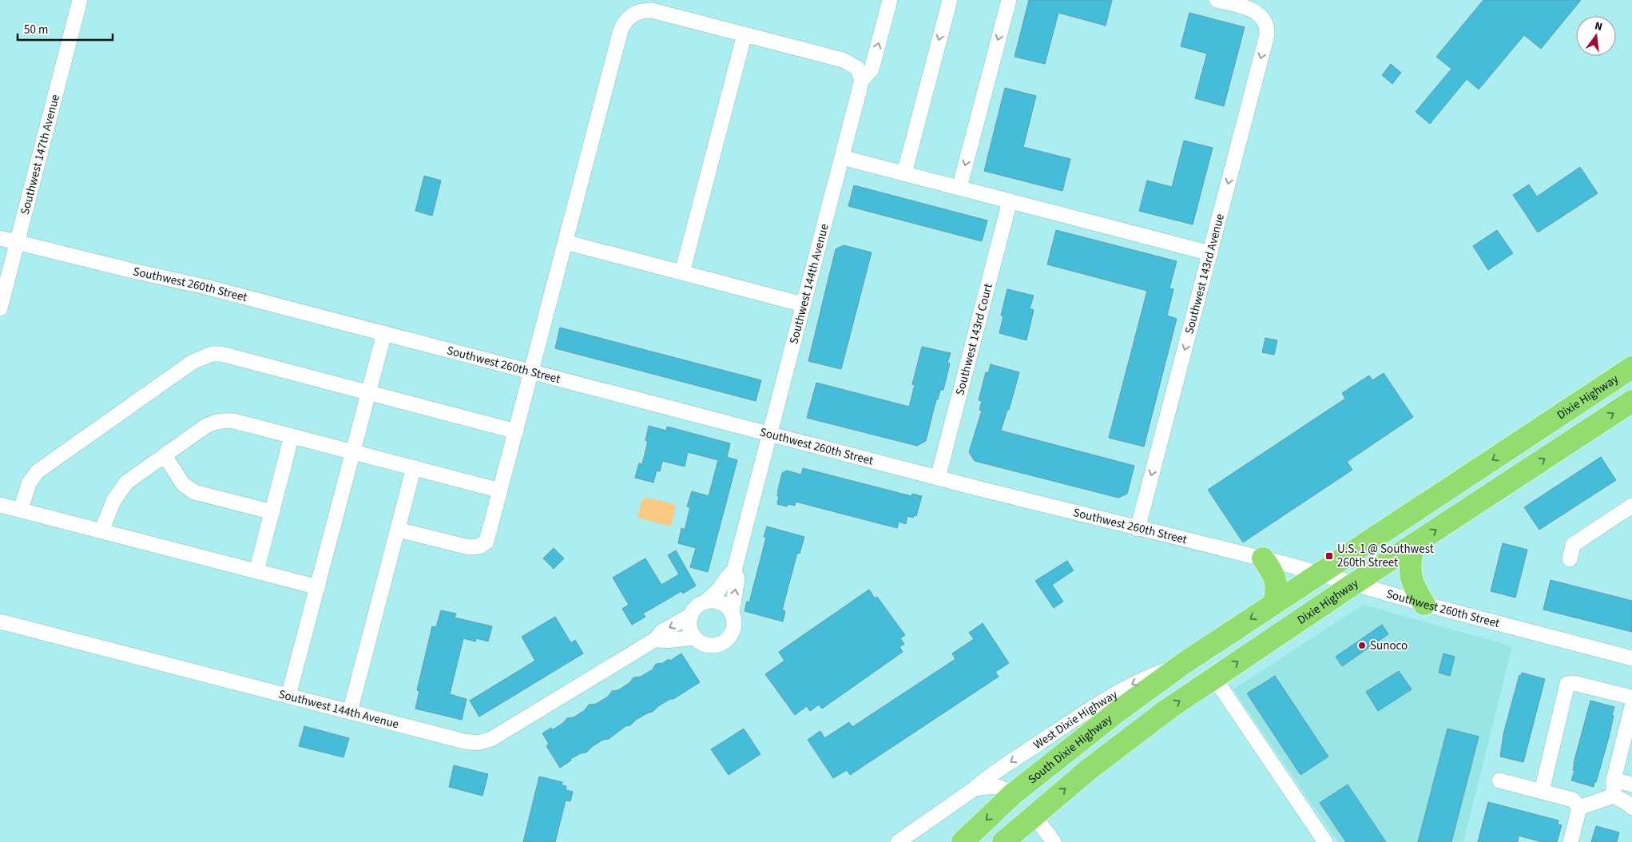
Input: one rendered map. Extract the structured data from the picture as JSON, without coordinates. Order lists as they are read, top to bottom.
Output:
{
  "streets": {
    "highway": ["Dixie Highway", "South Dixie Highway"],
    "street": [
      "Southwest 147th Avenue",
      "Southwest 143rd Avenue",
      "Southwest 144th Avenue",
      "Southwest 260th Street",
      "Southwest 143rd Court",
      "West Dixie Highway"
    ]
  },
  "crossings": [
    ["Southwest 147th Avenue", "Southwest 260th Street"],
    ["Southwest 143rd Avenue", "Southwest 260th Street"],
    ["Southwest 144th Avenue", "Southwest 260th Street"],
    ["Southwest 260th Street", "Southwest 143rd Court"],
    ["Southwest 260th Street", "Dixie Highway"],
    ["Dixie Highway", "West Dixie Highway"],
    ["Dixie Highway", "South Dixie Highway"],
    ["West Dixie Highway", "South Dixie Highway"]
  ],
  "one_way": ["Southwest 143rd Avenue", "West Dixie Highway"],
  "places": {
    "transit": ["U.S. 1 @ Southwest 260th Street"],
    "other": ["Sunoco"]
  },
  "scale_bar": "50 m",
  "north": "top"
}
